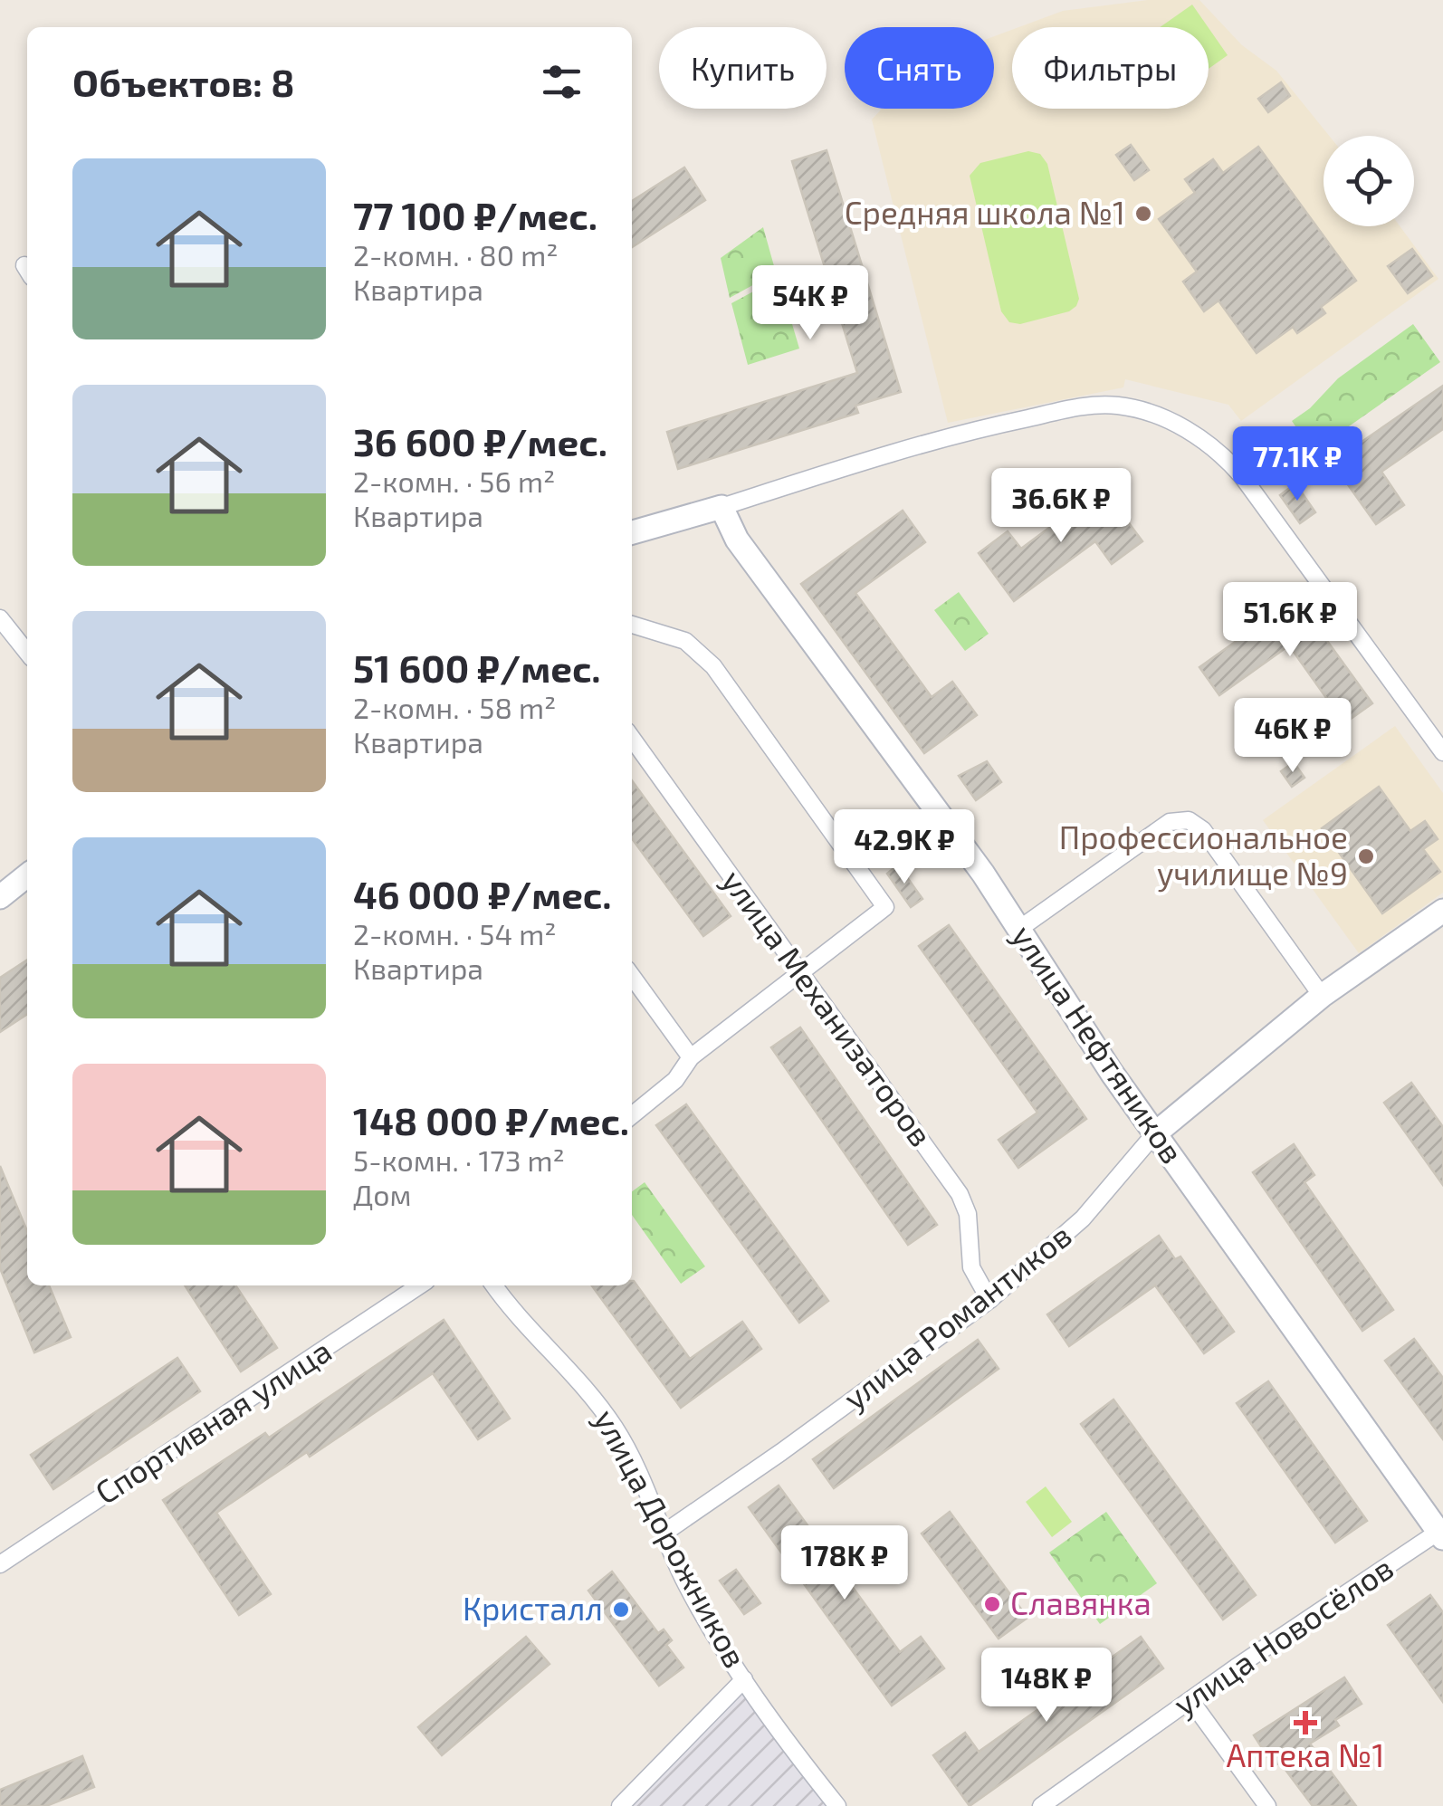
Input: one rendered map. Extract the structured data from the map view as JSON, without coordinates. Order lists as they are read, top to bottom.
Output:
{
  "streets": {
    "street": [
      "улица Механизаторов",
      "улица Нефтяников",
      "улица Романтиков",
      "Спортивная улица",
      "улица Дорожников",
      "улица Новосёлов"
    ]
  },
  "crossings": [
    ["улица Механизаторов", "улица Романтиков"],
    ["улица Нефтяников", "улица Романтиков"],
    ["улица Нефтяников", "улица Новосёлов"],
    ["улица Романтиков", "улица Дорожников"]
  ],
  "places": {
    "other": [
      "Средняя школа №1",
      "Профессиональное училище №9",
      "Славянка",
      "Кристалл"
    ],
    "health": ["Аптека №1"]
  },
  "page": {
    "chip": ["Купить", "Снять", "Фильтры"],
    "heading": "Объектов: 8",
    "list": [
      {
        "name": "77 100 ₽/мес.",
        "note": "2-комн. · 80 m² · Квартира"
      },
      {
        "name": "36 600 ₽/мес.",
        "note": "2-комн. · 56 m² · Квартира"
      },
      {
        "name": "51 600 ₽/мес.",
        "note": "2-комн. · 58 m² · Квартира"
      },
      {
        "name": "46 000 ₽/мес.",
        "note": "2-комн. · 54 m² · Квартира"
      },
      {
        "name": "148 000 ₽/мес.",
        "note": "5-комн. · 173 m² · Дом"
      }
    ],
    "price": [
      "54K ₽",
      "77.1K ₽",
      "36.6K ₽",
      "51.6K ₽",
      "46K ₽",
      "42.9K ₽",
      "178K ₽",
      "148K ₽"
    ]
  }
}
